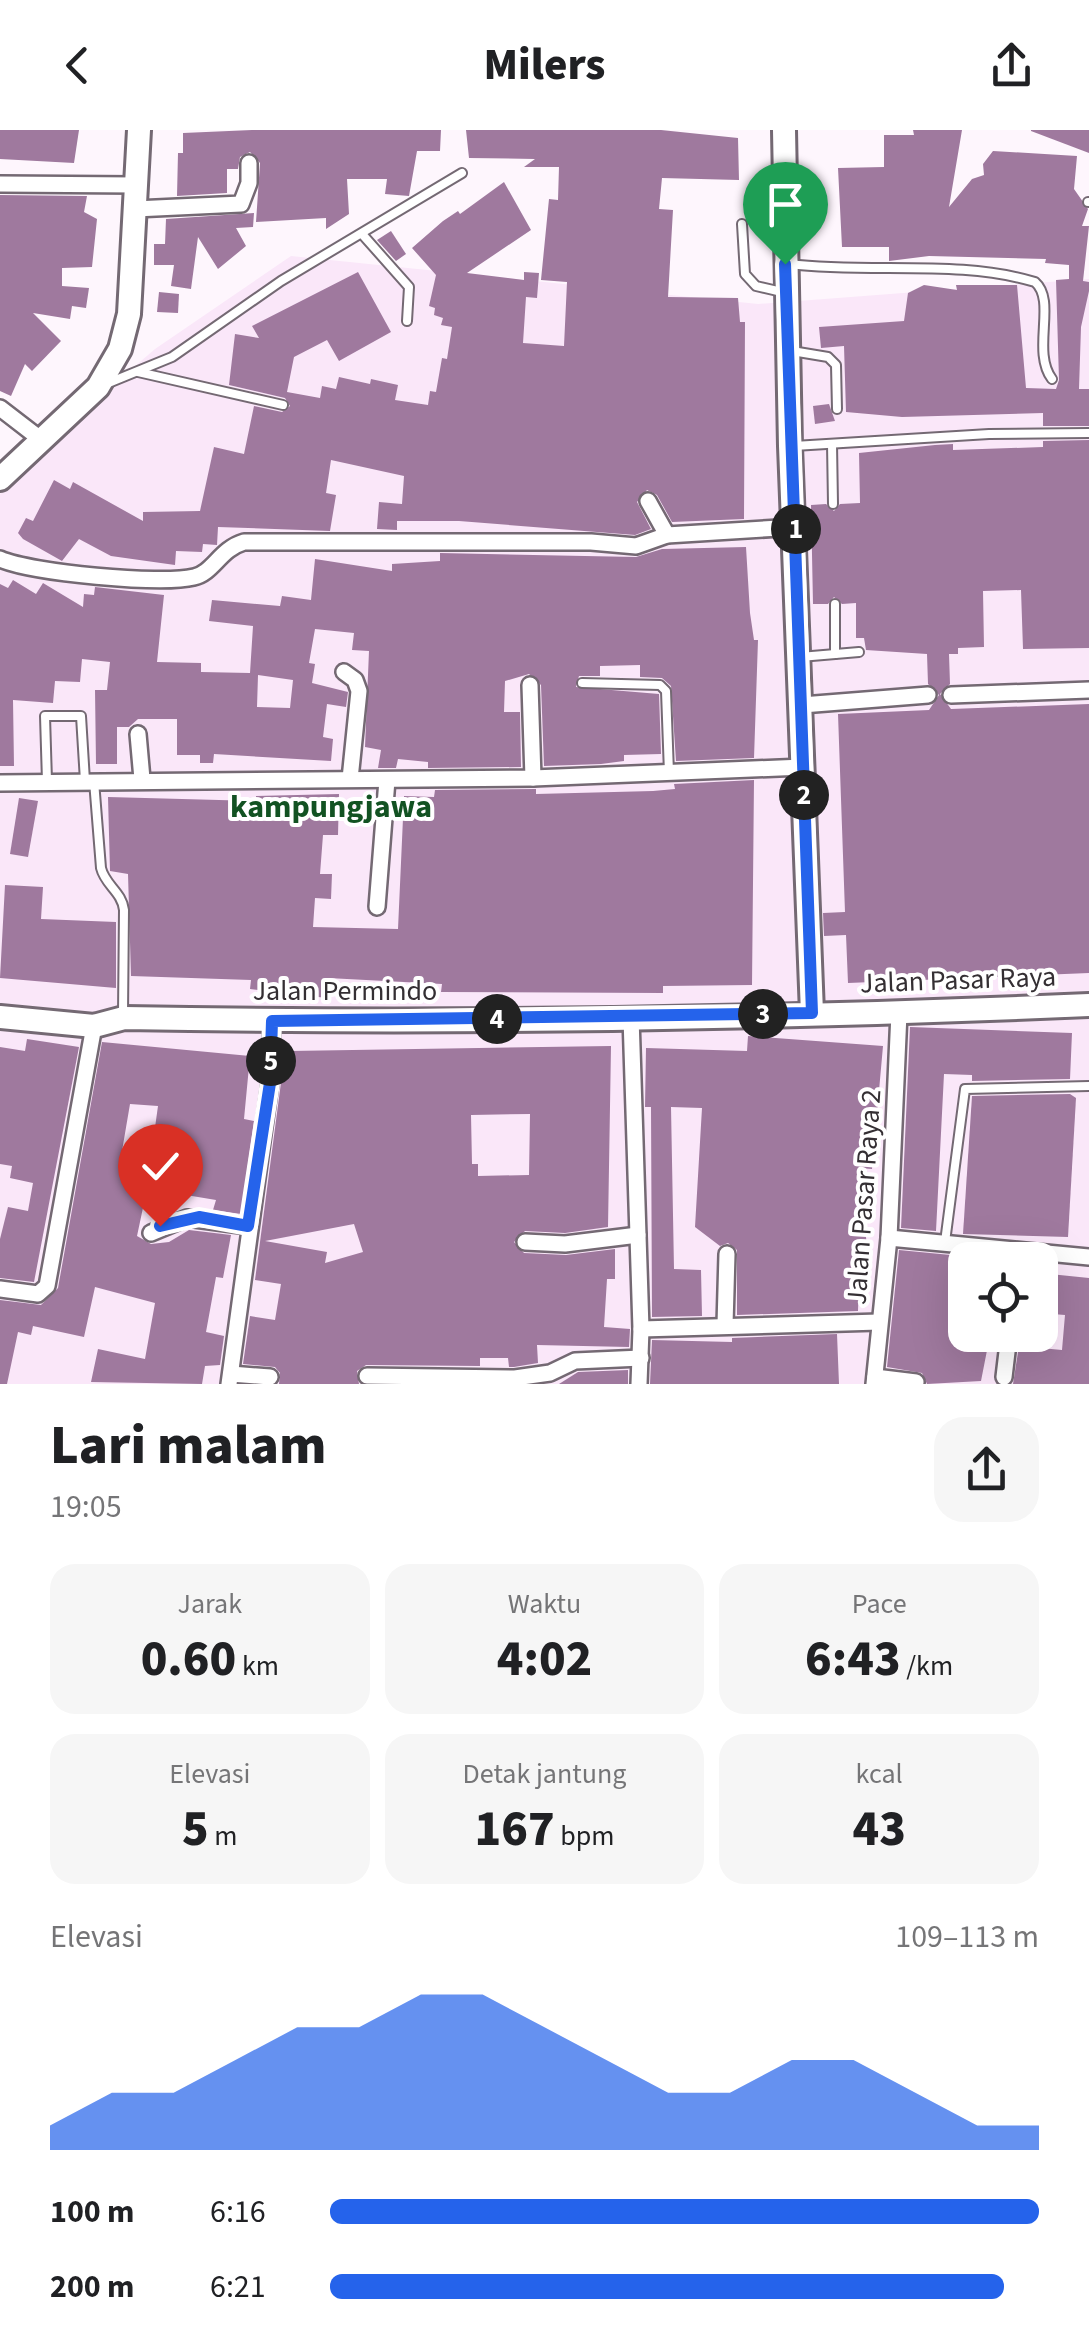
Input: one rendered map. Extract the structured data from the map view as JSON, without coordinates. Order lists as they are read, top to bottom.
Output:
{
  "streets": {
    "main road": ["Jalan Pasar Raya", "Jalan Permindo"],
    "street": ["Jalan Pasar Raya 2"]
  },
  "crossings": [
    ["Jalan Pasar Raya", "Jalan Permindo"],
    ["Jalan Pasar Raya", "Jalan Pasar Raya 2"]
  ],
  "districts": ["kampungjawa"],
  "page": {
    "header": "Milers",
    "pins": [
      "1",
      "2",
      "3",
      "4",
      "5"
    ],
    "heading": ["Lari malam", "19:05"],
    "stats": [
      ["Jarak", "0.60 km"],
      ["Waktu", "4:02"],
      ["Pace", "6:43 /km"],
      ["Elevasi", "5 m"],
      ["Detak jantung", "167 bpm"],
      ["kcal", "43"]
    ],
    "chart": ["Elevasi", "109–113 m"],
    "list": [
      {
        "name": "100 m",
        "note": "6:16"
      },
      {
        "name": "200 m",
        "note": "6:21"
      }
    ]
  }
}
